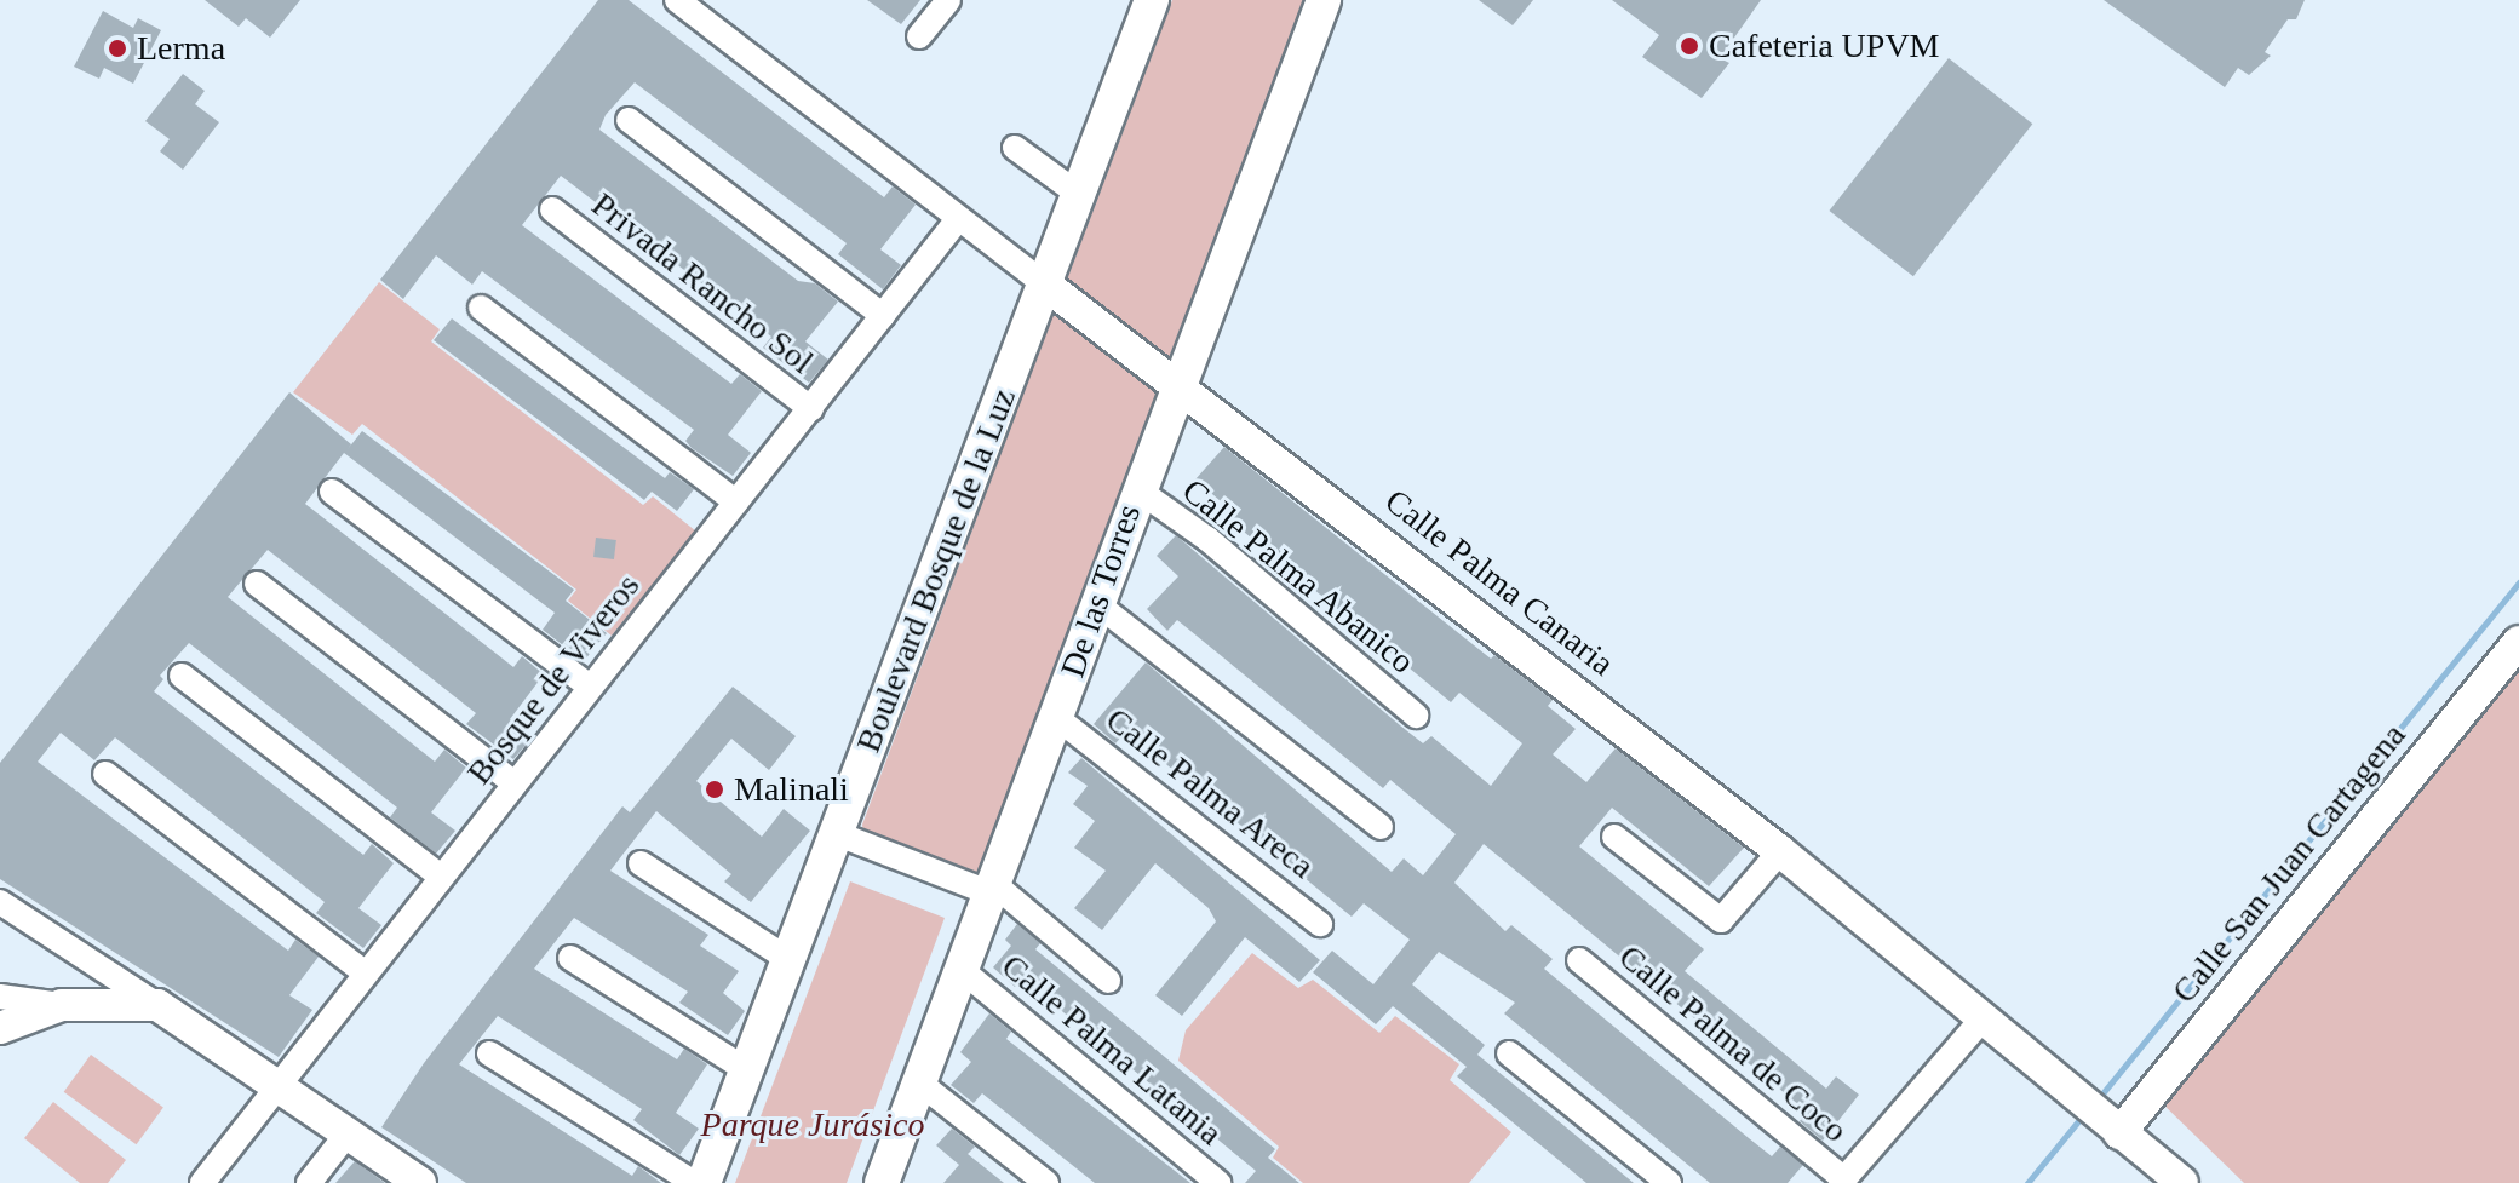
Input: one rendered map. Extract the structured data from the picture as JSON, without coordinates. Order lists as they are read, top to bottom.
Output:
{
  "streets": {
    "main road": ["Boulevard Bosque de la Luz", "De las Torres"],
    "street": [
      "Privada Rancho Sol",
      "Calle Palma Abanico",
      "Calle Palma Canaria",
      "Bosque de Viveros",
      "Calle Palma Areca",
      "Calle San Juan Cartagena",
      "Calle Palma de Coco",
      "Calle Palma Latania"
    ]
  },
  "crossings": [
    ["Privada Rancho Sol", "Bosque de Viveros"],
    ["Boulevard Bosque de la Luz", "Calle Palma Canaria"],
    ["Calle Palma Abanico", "De las Torres"],
    ["Calle Palma Canaria", "De las Torres"],
    ["Calle Palma Canaria", "Bosque de Viveros"],
    ["Calle Palma Canaria", "Calle San Juan Cartagena"],
    ["De las Torres", "Calle Palma Areca"],
    ["De las Torres", "Calle Palma Latania"]
  ],
  "parks": ["Parque Jurásico"],
  "places": ["Cafeteria UPVM", "Lerma", "Malinali"]
}
